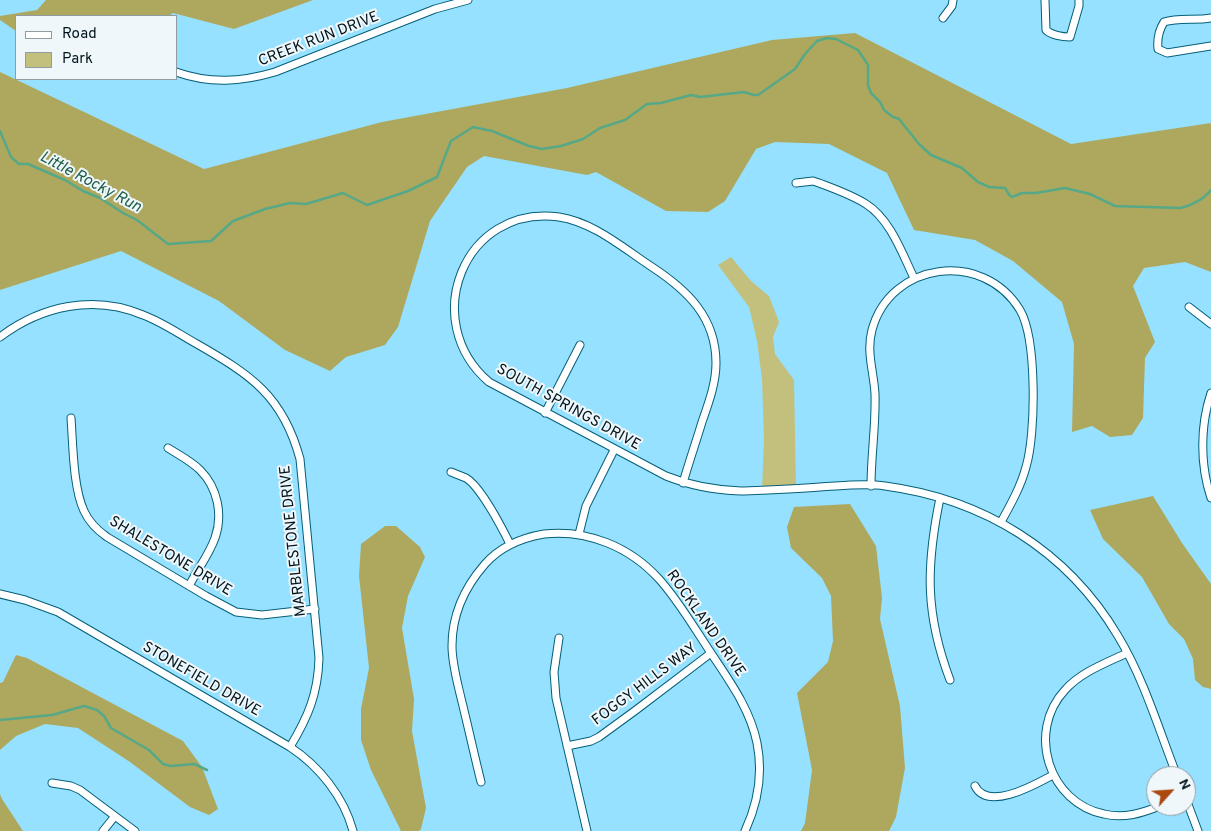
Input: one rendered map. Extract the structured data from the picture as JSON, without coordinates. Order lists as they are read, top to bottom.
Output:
{
  "streets": {
    "street": [
      "CREEK RUN DRIVE",
      "SOUTH SPRINGS DRIVE",
      "MARBLESTONE DRIVE",
      "SHALESTONE DRIVE",
      "ROCKLAND DRIVE",
      "STONEFIELD DRIVE",
      "FOGGY HILLS WAY"
    ]
  },
  "crossings": [
    ["MARBLESTONE DRIVE", "SHALESTONE DRIVE"],
    ["MARBLESTONE DRIVE", "STONEFIELD DRIVE"],
    ["ROCKLAND DRIVE", "FOGGY HILLS WAY"]
  ],
  "water": ["Little Rocky Run"],
  "legend": ["Road", "Park"],
  "north": "top right"
}
